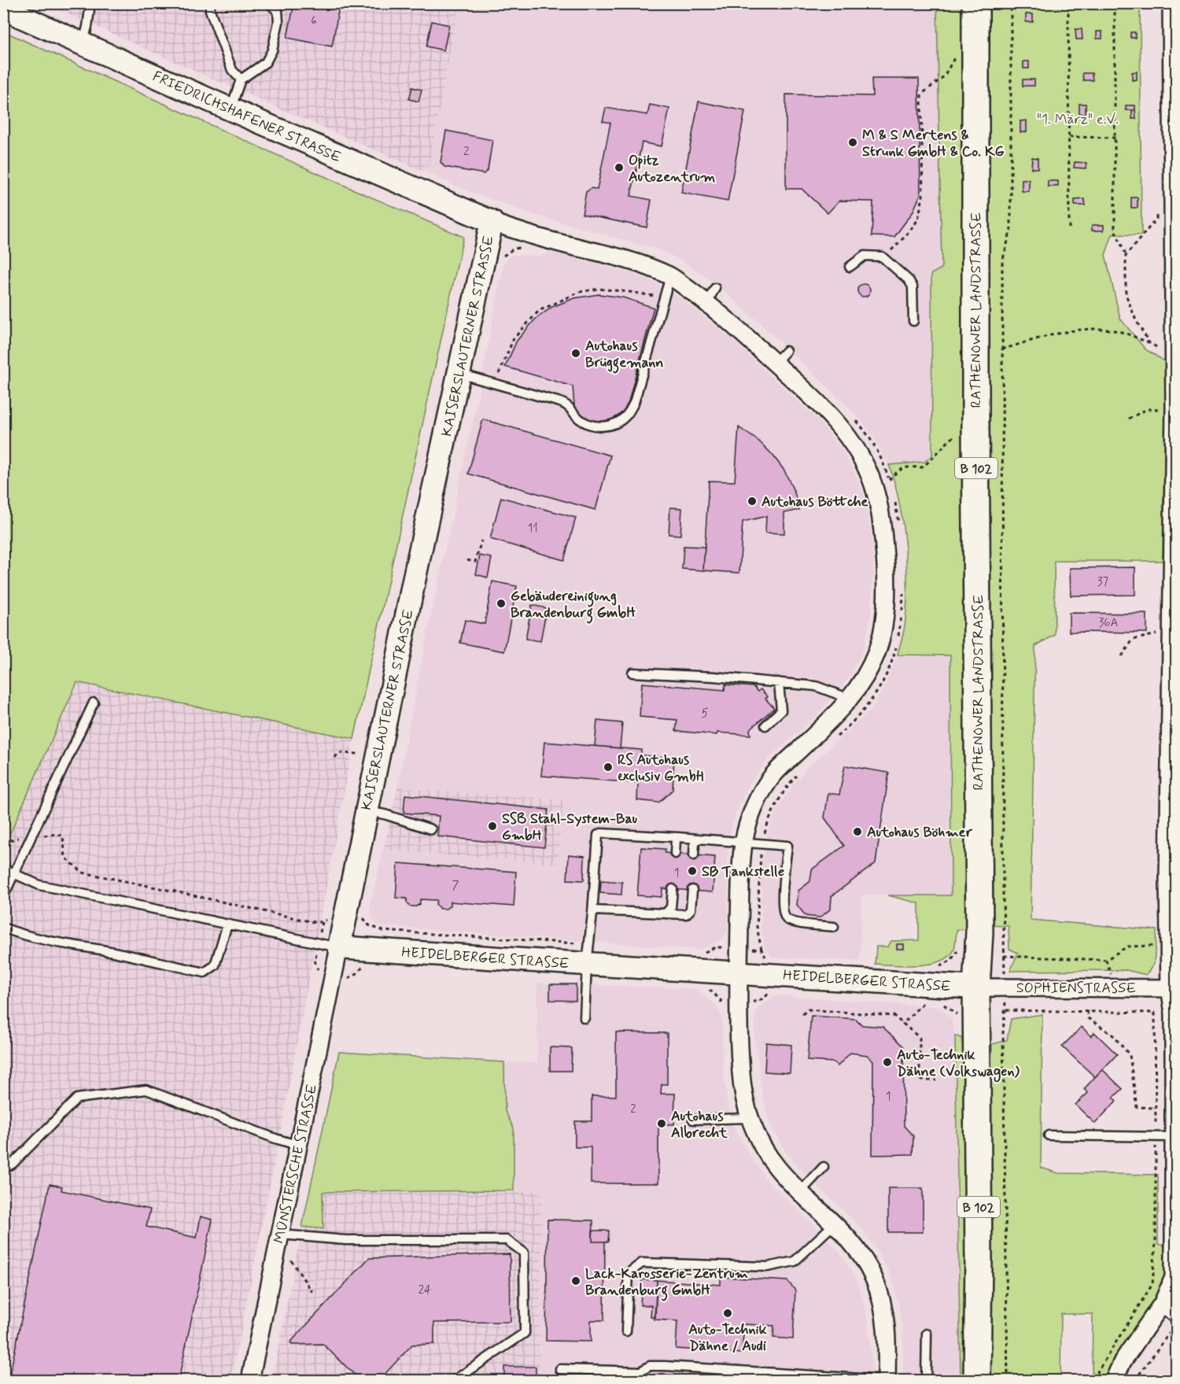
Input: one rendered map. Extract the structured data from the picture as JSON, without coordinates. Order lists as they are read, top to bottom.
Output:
{
  "streets": {
    "main road": ["RATHENOWER LANDSTRASSE", "B 102"],
    "street": [
      "FRIEDRICHSHAFENER STRASSE",
      "KAISERSLAUTERNER STRASSE",
      "HEIDELBERGER STRASSE",
      "SOPHIENSTRASSE",
      "MÜNSTERSCHE STRASSE"
    ]
  },
  "crossings": [
    ["FRIEDRICHSHAFENER STRASSE", "KAISERSLAUTERNER STRASSE"],
    ["RATHENOWER LANDSTRASSE", "HEIDELBERGER STRASSE"],
    ["RATHENOWER LANDSTRASSE", "SOPHIENSTRASSE"],
    ["KAISERSLAUTERNER STRASSE", "HEIDELBERGER STRASSE"],
    ["KAISERSLAUTERNER STRASSE", "MÜNSTERSCHE STRASSE"],
    ["HEIDELBERGER STRASSE", "SOPHIENSTRASSE"],
    ["HEIDELBERGER STRASSE", "MÜNSTERSCHE STRASSE"]
  ],
  "parks": ["\"1. März\" e.V."],
  "places": [
    "M & S Mertens & Strunk GmbH & Co. KG",
    "Opitz Autozentrum",
    "Autohaus Brüggemann",
    "Autohaus Böttche",
    "Gebäudereinigung Brandenburg GmbH",
    "RS Autohaus exclusiv GmbH",
    "SSB Stahl-System-Bau GmbH",
    "Autohaus Böhmer",
    "SB Tankstelle",
    "Auto-Technik Dähne (Volkswagen)",
    "Autohaus Albrecht",
    "Lack-Karosserie-Zentrum Brandenburg GmbH",
    "Auto-Technik Dähne / Audi"
  ],
  "house_numbers": [
    "6",
    "2",
    "11",
    "37",
    "36A",
    "5",
    "1",
    "7",
    "1",
    "2",
    "24"
  ]
}
